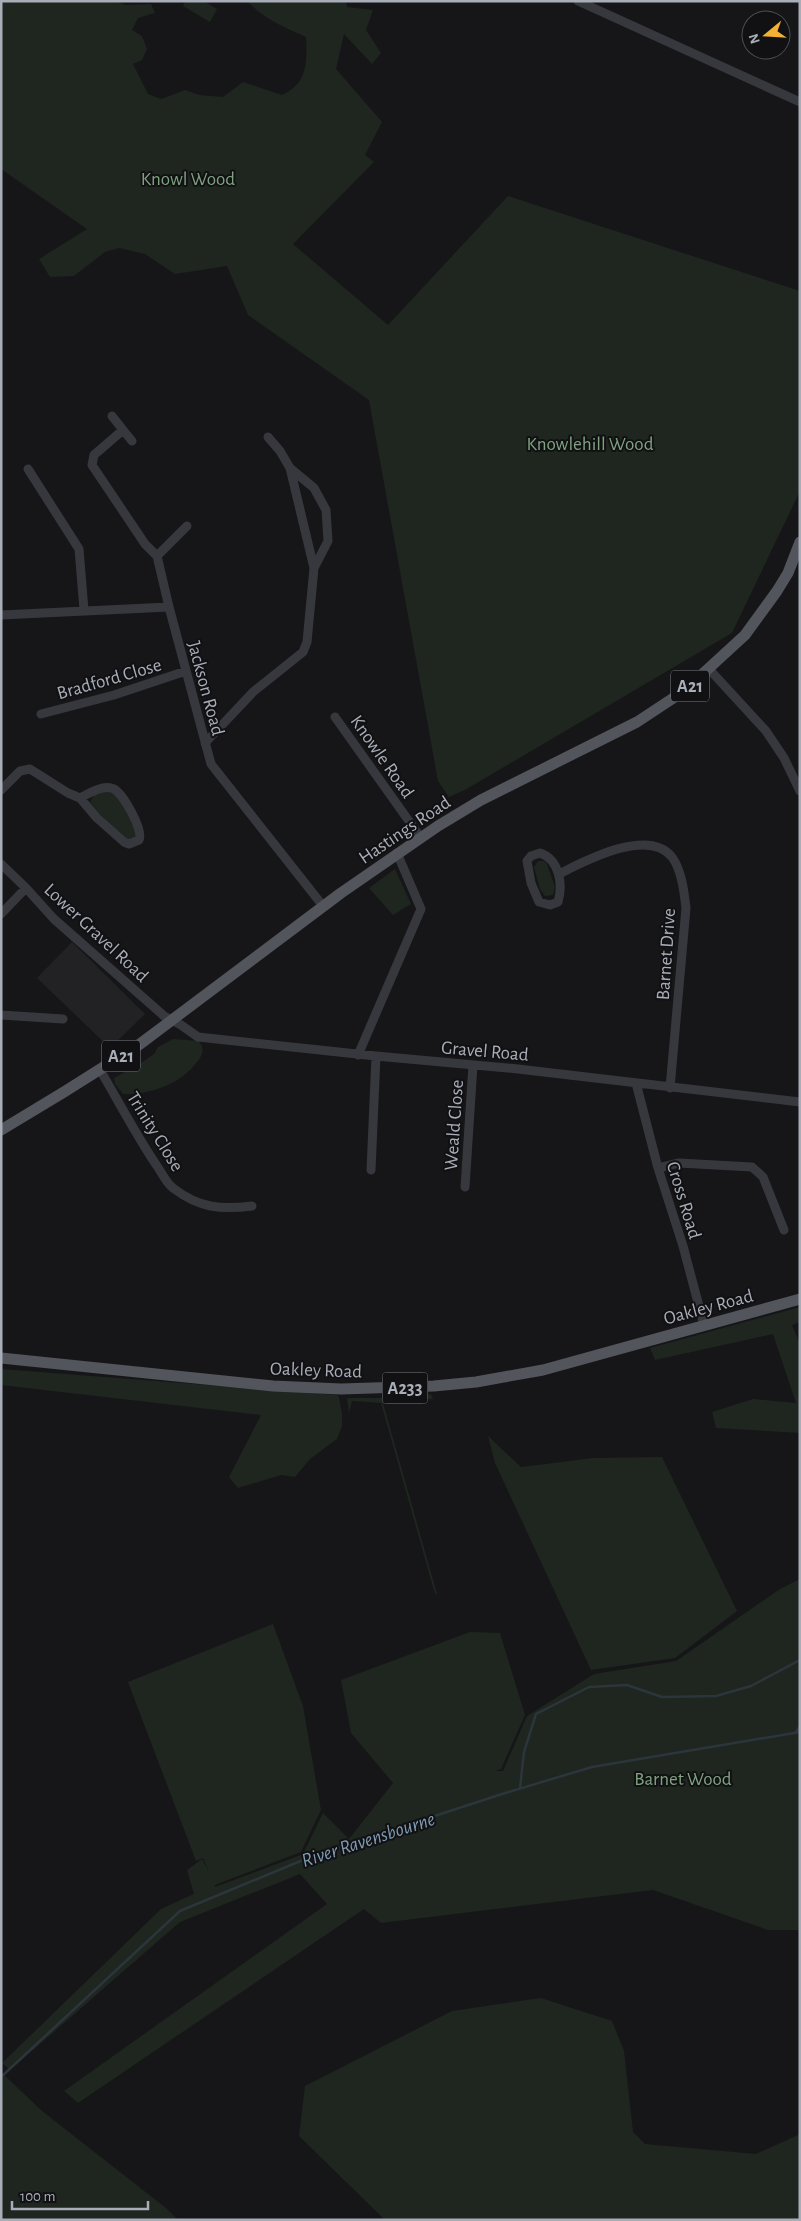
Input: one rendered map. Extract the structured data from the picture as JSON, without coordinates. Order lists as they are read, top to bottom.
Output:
{
  "streets": {
    "main road": [
      "A21",
      "Hastings Road",
      "Oakley Road",
      "A233"
    ],
    "street": [
      "Bradford Close",
      "Jackson Road",
      "Knowle Road",
      "Lower Gravel Road",
      "Barnet Drive",
      "Gravel Road",
      "Weald Close",
      "Trinity Close",
      "Cross Road"
    ]
  },
  "crossings": [
    ["Bradford Close", "Jackson Road"],
    ["Jackson Road", "Hastings Road"],
    ["Knowle Road", "Hastings Road"],
    ["Hastings Road", "Lower Gravel Road"],
    ["Hastings Road", "Gravel Road"],
    ["Hastings Road", "Trinity Close"],
    ["Lower Gravel Road", "Gravel Road"],
    ["Barnet Drive", "Gravel Road"],
    ["Gravel Road", "Weald Close"],
    ["Gravel Road", "Cross Road"],
    ["Cross Road", "Oakley Road"]
  ],
  "water": ["River Ravensbourne"],
  "parks": ["Knowl Wood", "Knowlehill Wood", "Barnet Wood"],
  "scale_bar": "100 m",
  "north": "left"
}
